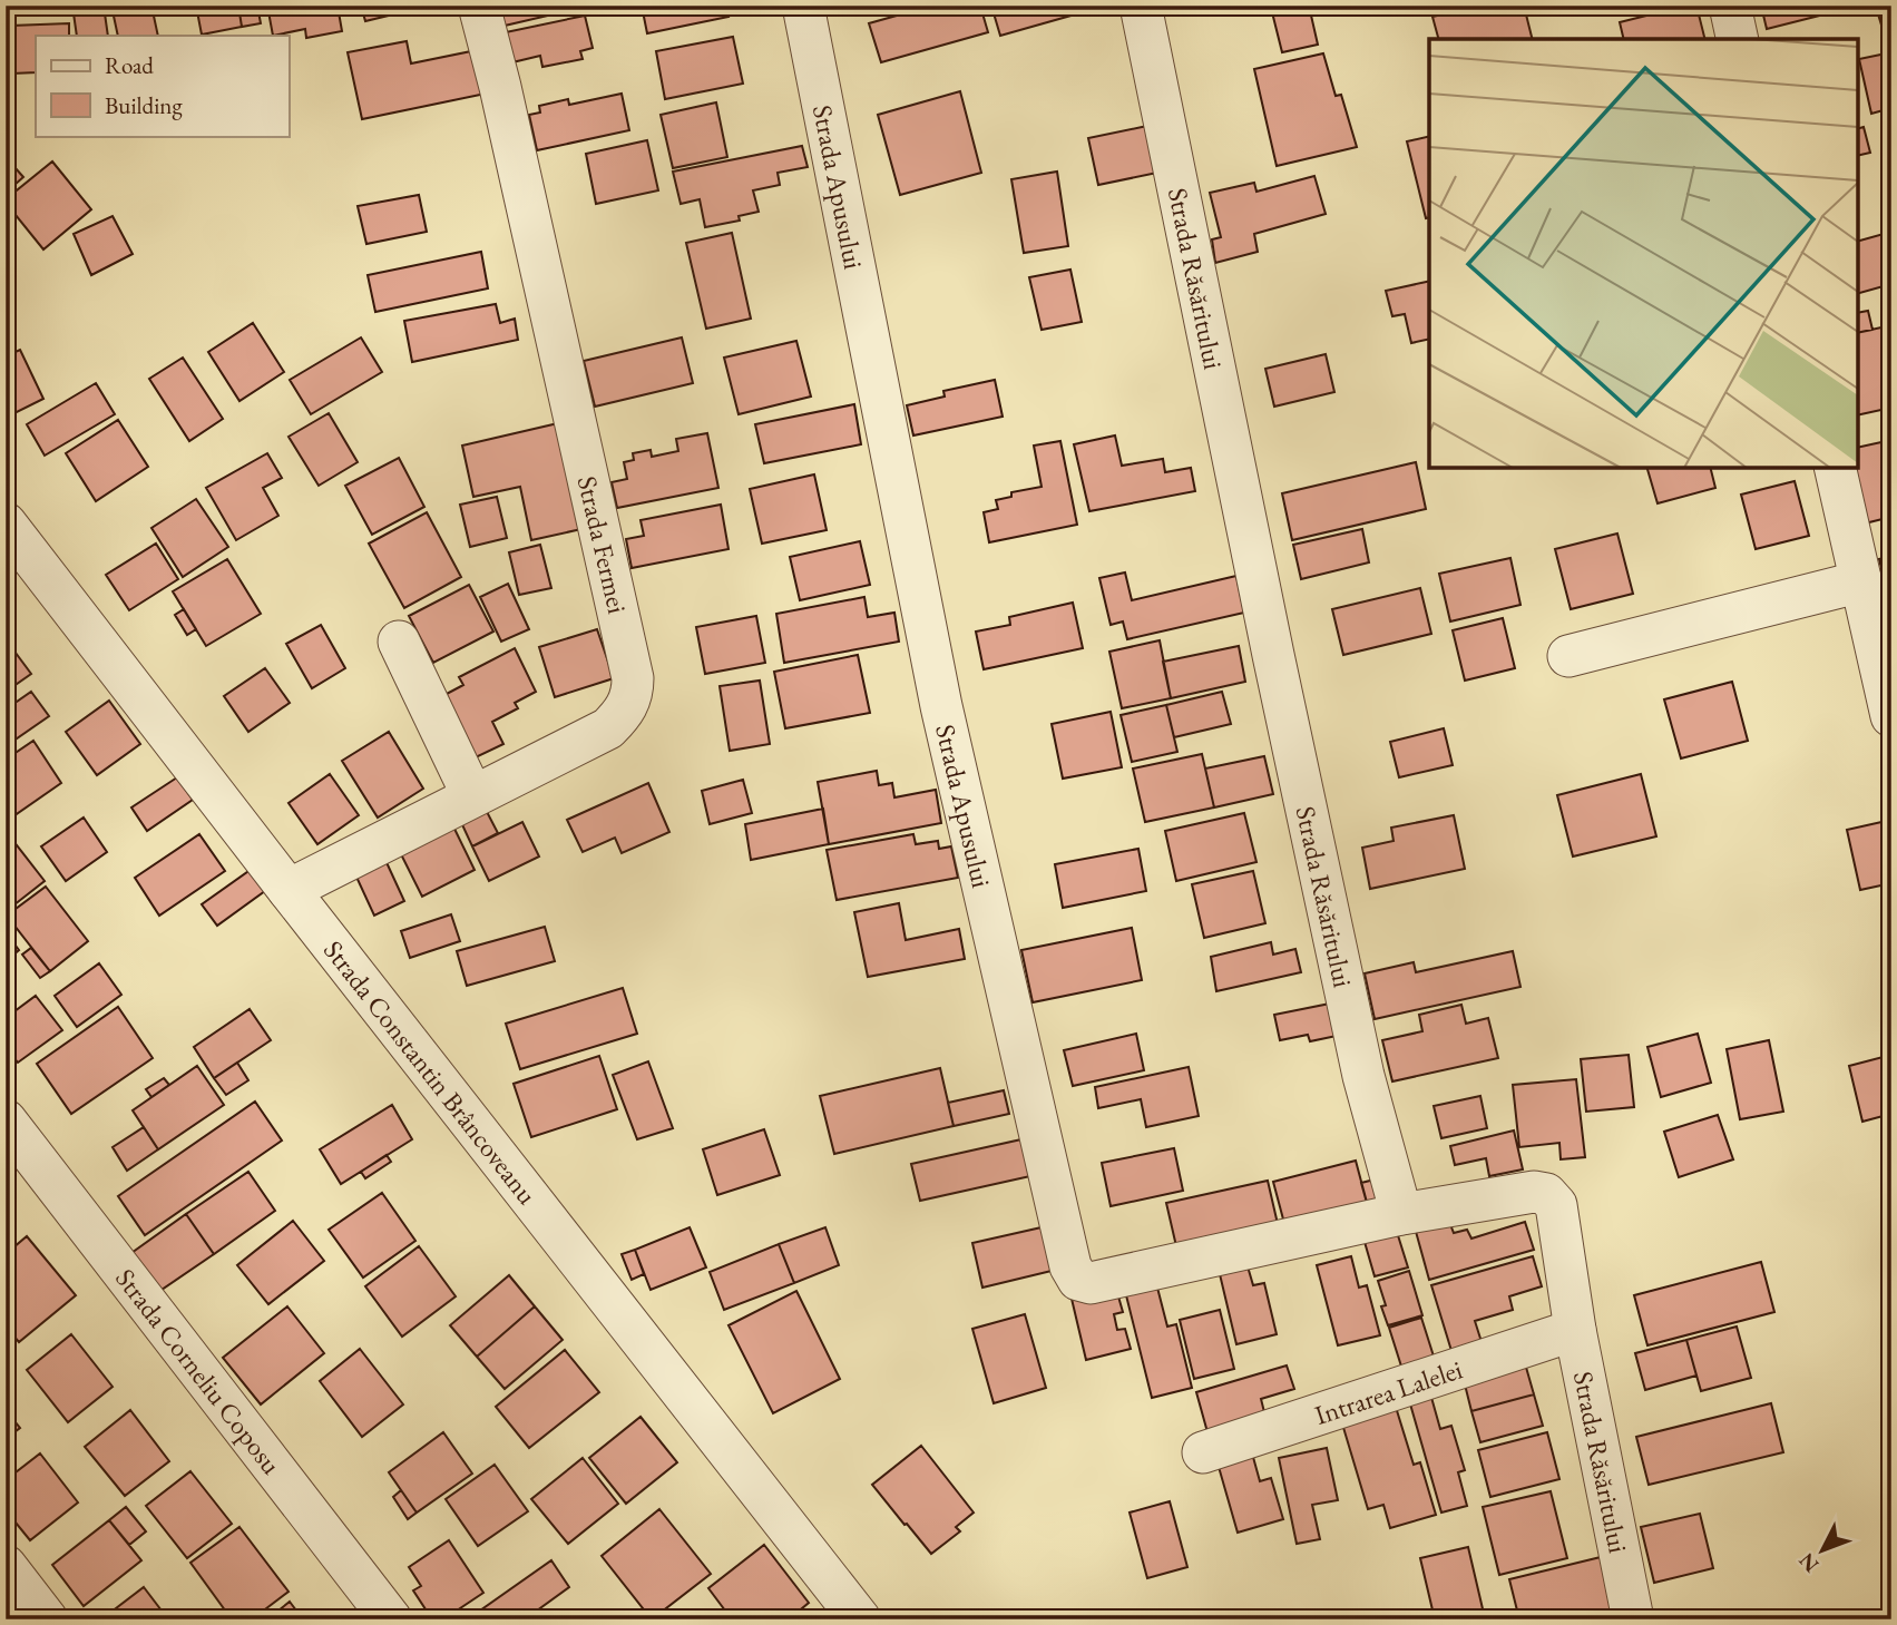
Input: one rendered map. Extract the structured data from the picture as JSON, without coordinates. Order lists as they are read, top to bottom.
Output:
{
  "streets": {
    "street": [
      "Strada Apusului",
      "Strada Răsăritului",
      "Strada Fermei",
      "Strada Constantin Brâncoveanu",
      "Strada Corneliu Coposu",
      "Intrarea Lalelei"
    ]
  },
  "crossings": [
    ["Strada Apusului", "Strada Răsăritului"],
    ["Strada Răsăritului", "Intrarea Lalelei"],
    ["Strada Fermei", "Strada Constantin Brâncoveanu"]
  ],
  "legend": ["Road", "Building"],
  "north": "bottom left"
}
